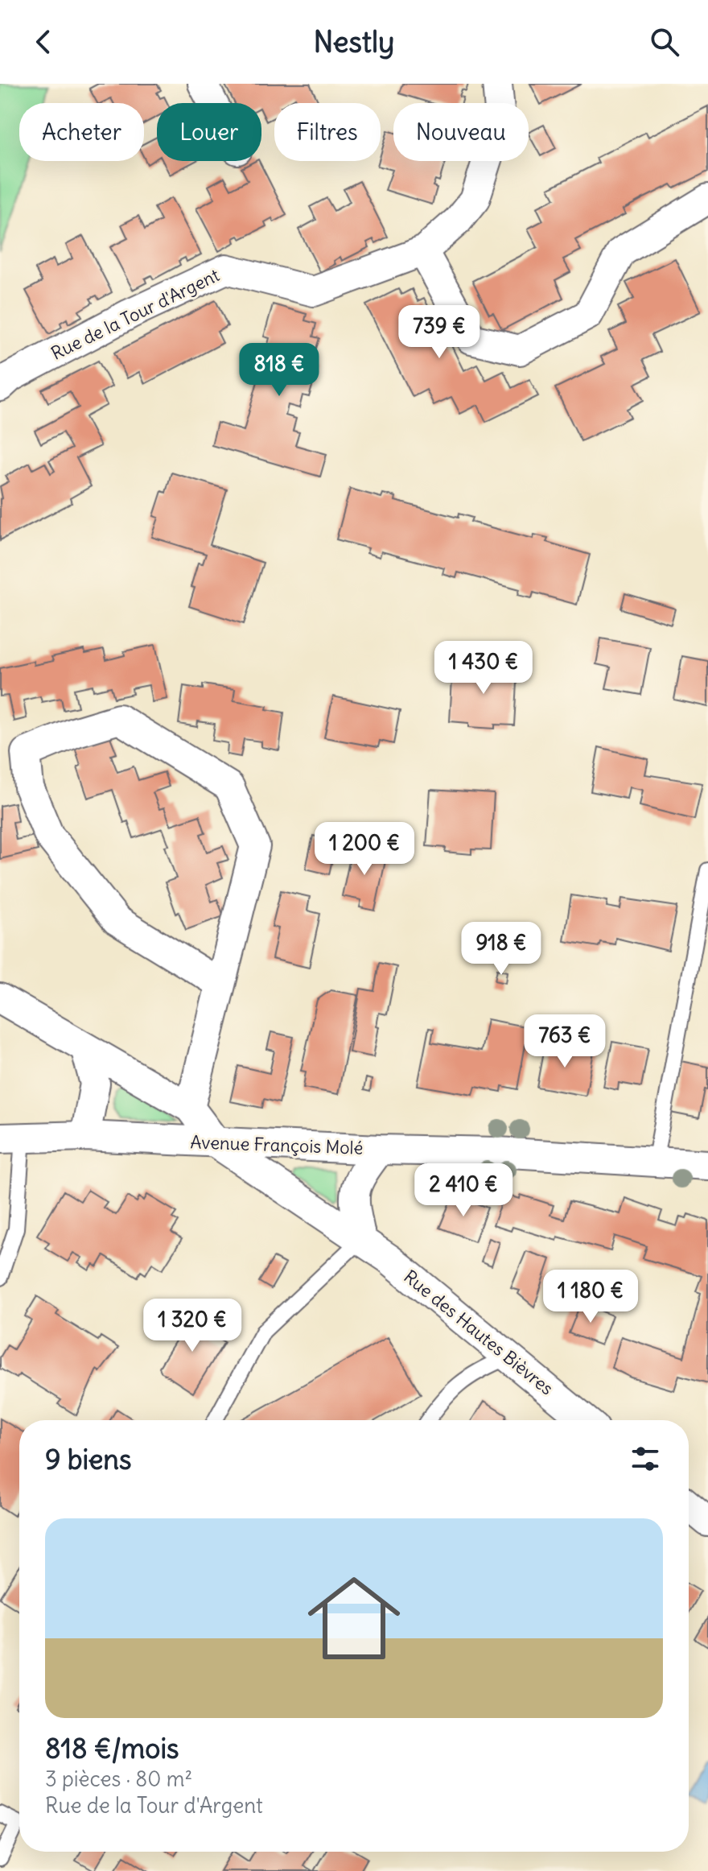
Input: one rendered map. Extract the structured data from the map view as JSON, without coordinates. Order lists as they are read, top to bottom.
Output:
{
  "streets": {
    "street": ["Rue de la Tour d'Argent", "Avenue François Molé", "Rue des Hautes Bièvres"]
  },
  "crossings": [
    ["Avenue François Molé", "Rue des Hautes Bièvres"]
  ],
  "page": {
    "header": "Nestly",
    "chip": [
      "Acheter",
      "Louer",
      "Filtres",
      "Nouveau"
    ],
    "price": [
      "739 €",
      "818 €",
      "1 430 €",
      "1 200 €",
      "918 €",
      "763 €",
      "2 410 €",
      "1 180 €",
      "1 320 €"
    ],
    "heading": "9 biens",
    "list": [
      {
        "name": "818 €/mois",
        "note": "3 pièces · 80 m² · Rue de la Tour d'Argent"
      }
    ]
  }
}
